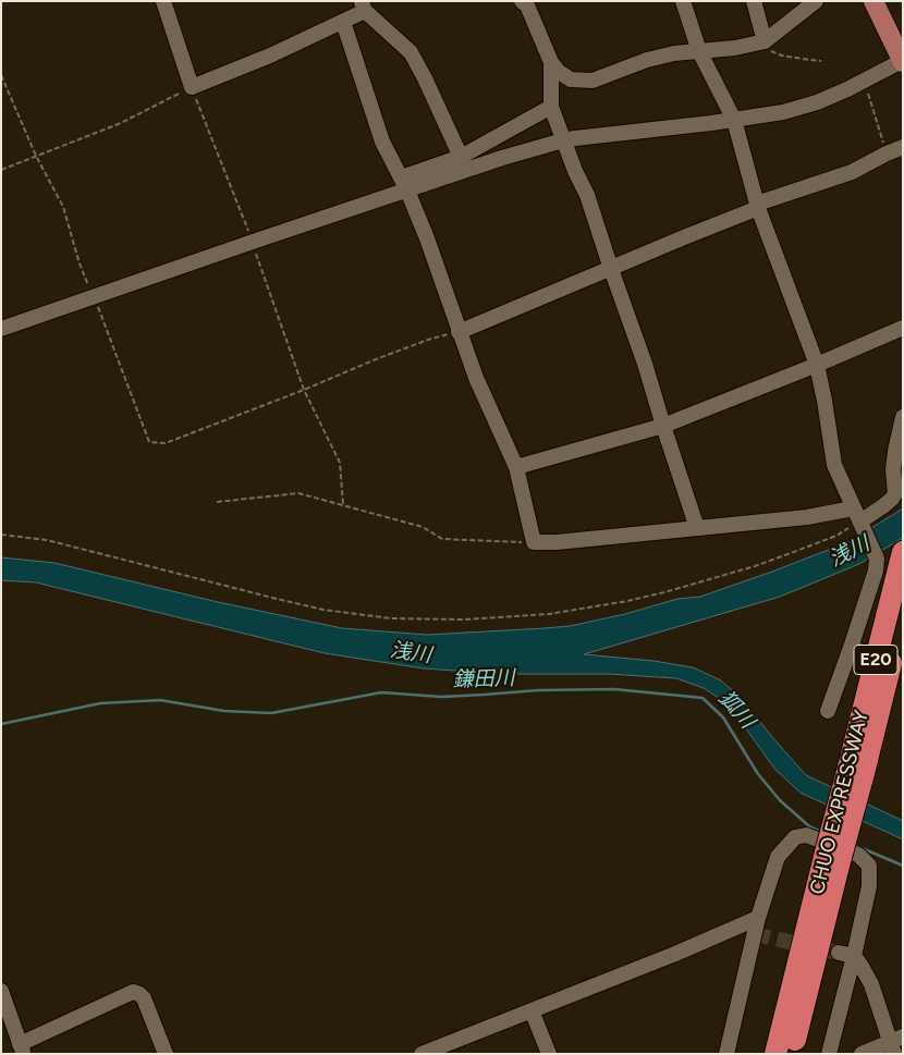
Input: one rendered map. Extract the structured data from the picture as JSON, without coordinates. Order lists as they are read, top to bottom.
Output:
{
  "streets": {
    "highway": ["E20", "CHUO EXPRESSWAY"]
  },
  "water": ["浅川", "鎌田川", "狐川"]
}
